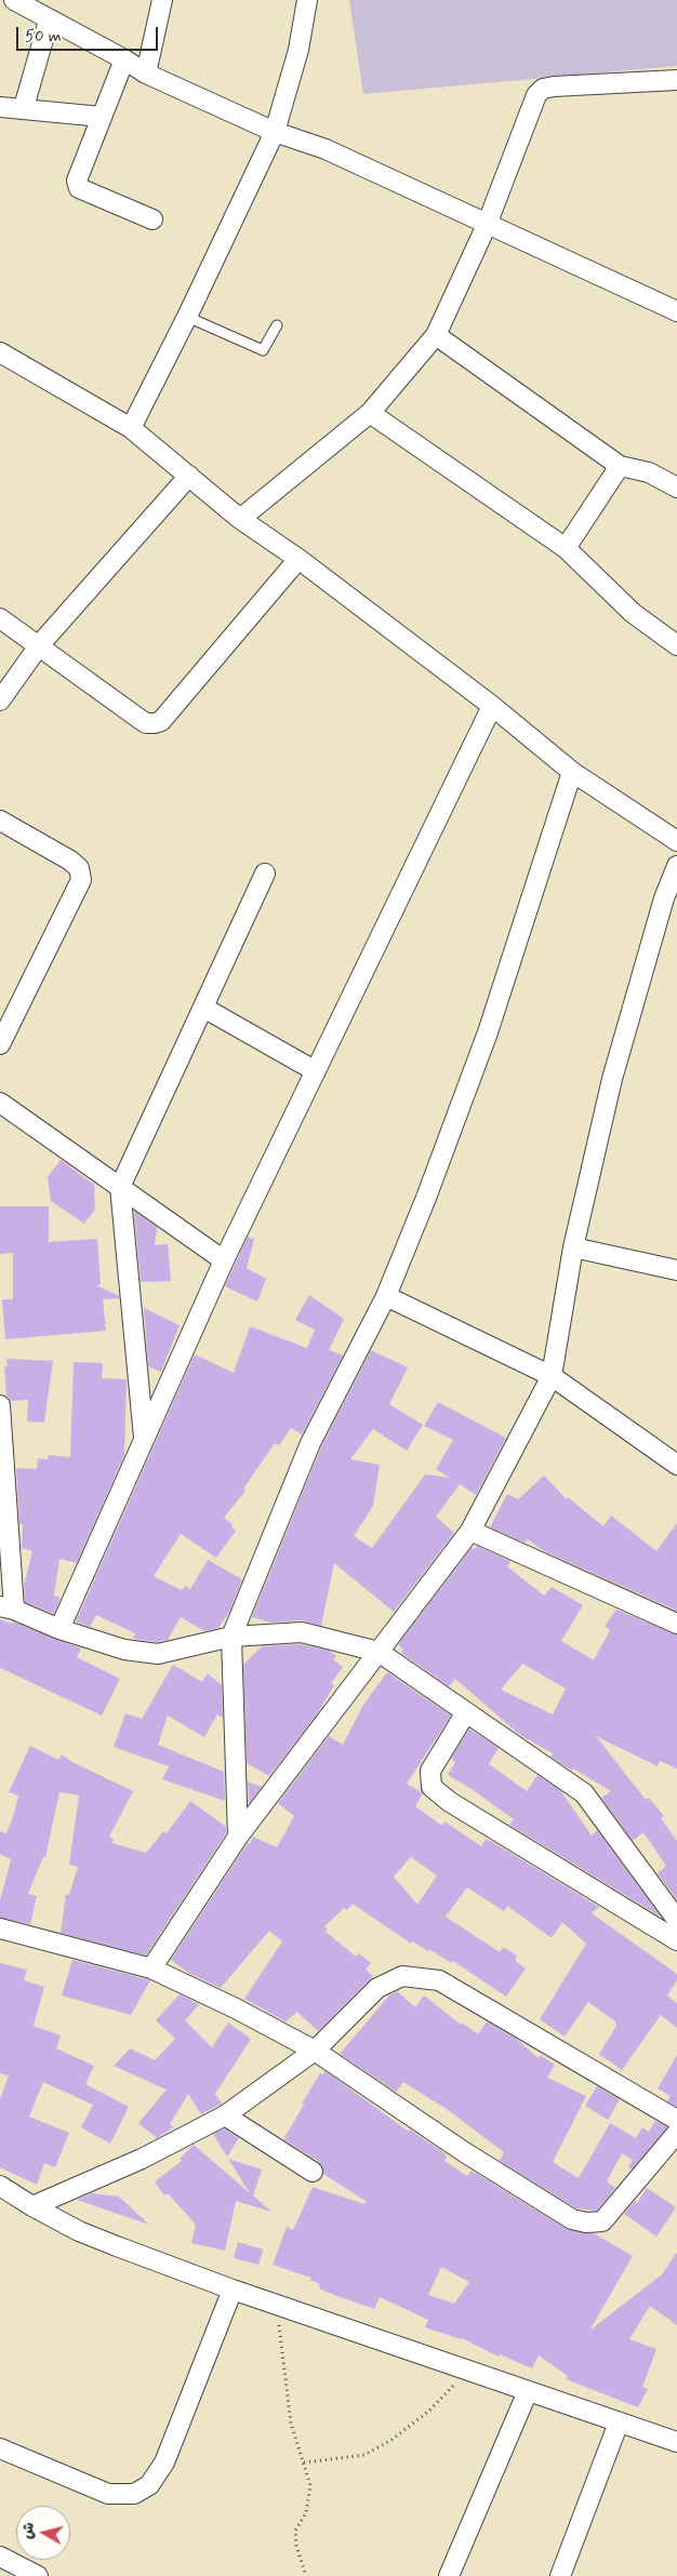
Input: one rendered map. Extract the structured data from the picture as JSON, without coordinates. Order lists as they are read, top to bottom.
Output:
{
  "scale_bar": "50 m",
  "north": "left"
}
